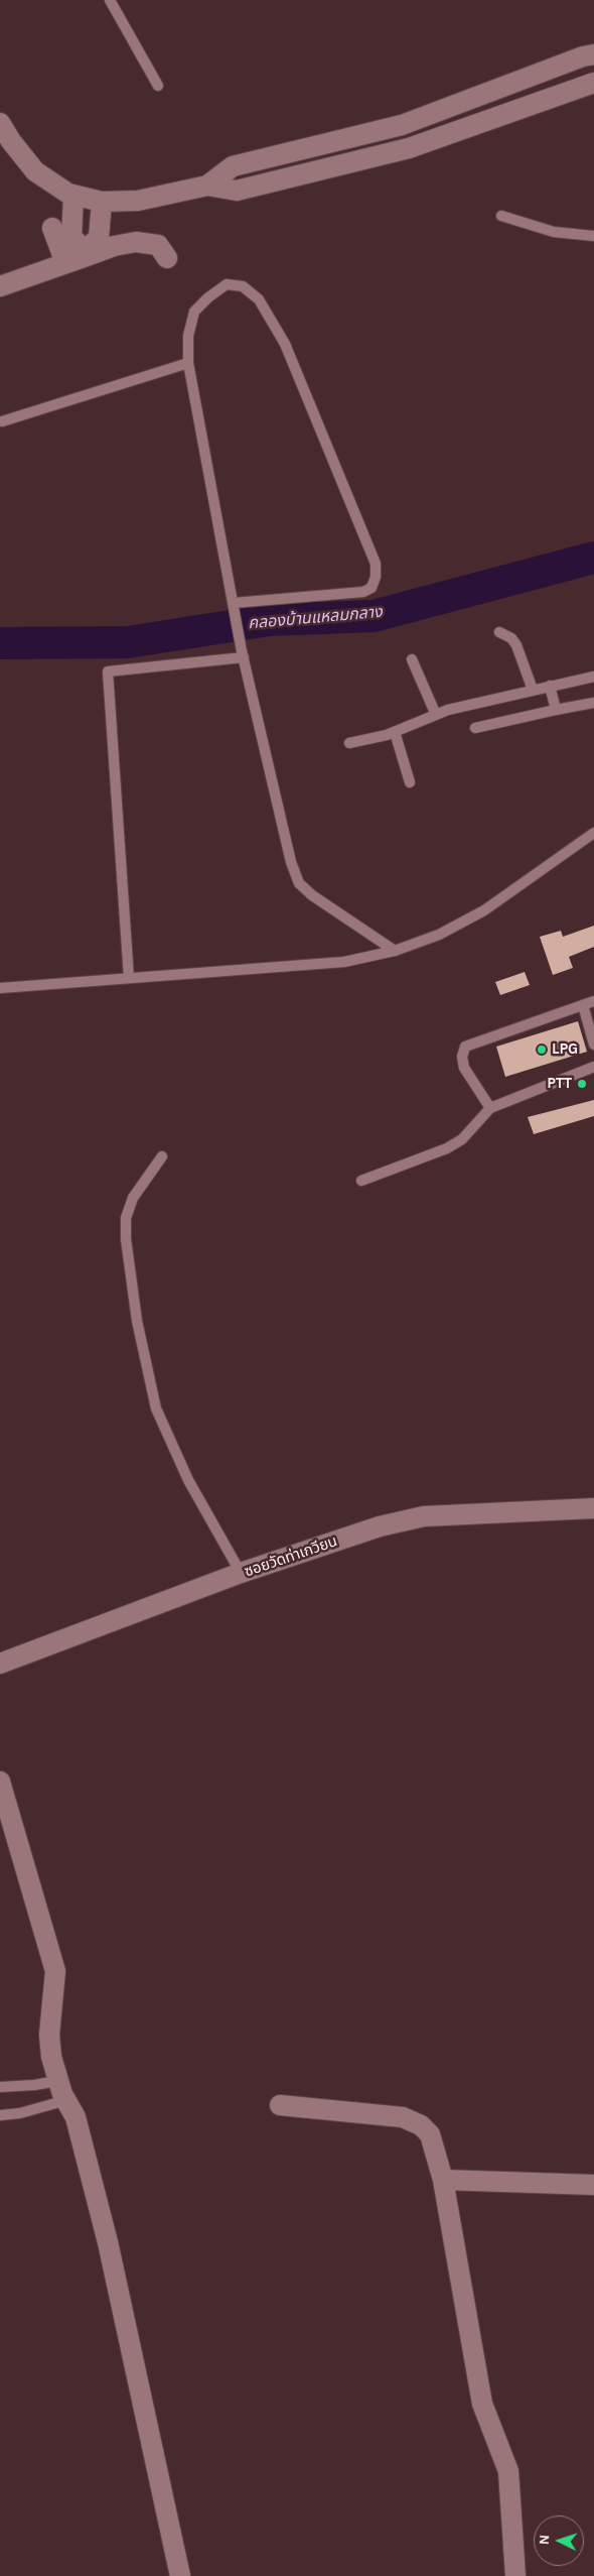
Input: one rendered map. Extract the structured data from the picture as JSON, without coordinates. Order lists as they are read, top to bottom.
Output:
{
  "streets": {
    "street": ["ซอยวัดท่าเกวียน"]
  },
  "water": ["คลองบ้านแหลมกลาง"],
  "places": ["LPG", "PTT"],
  "north": "left"
}
